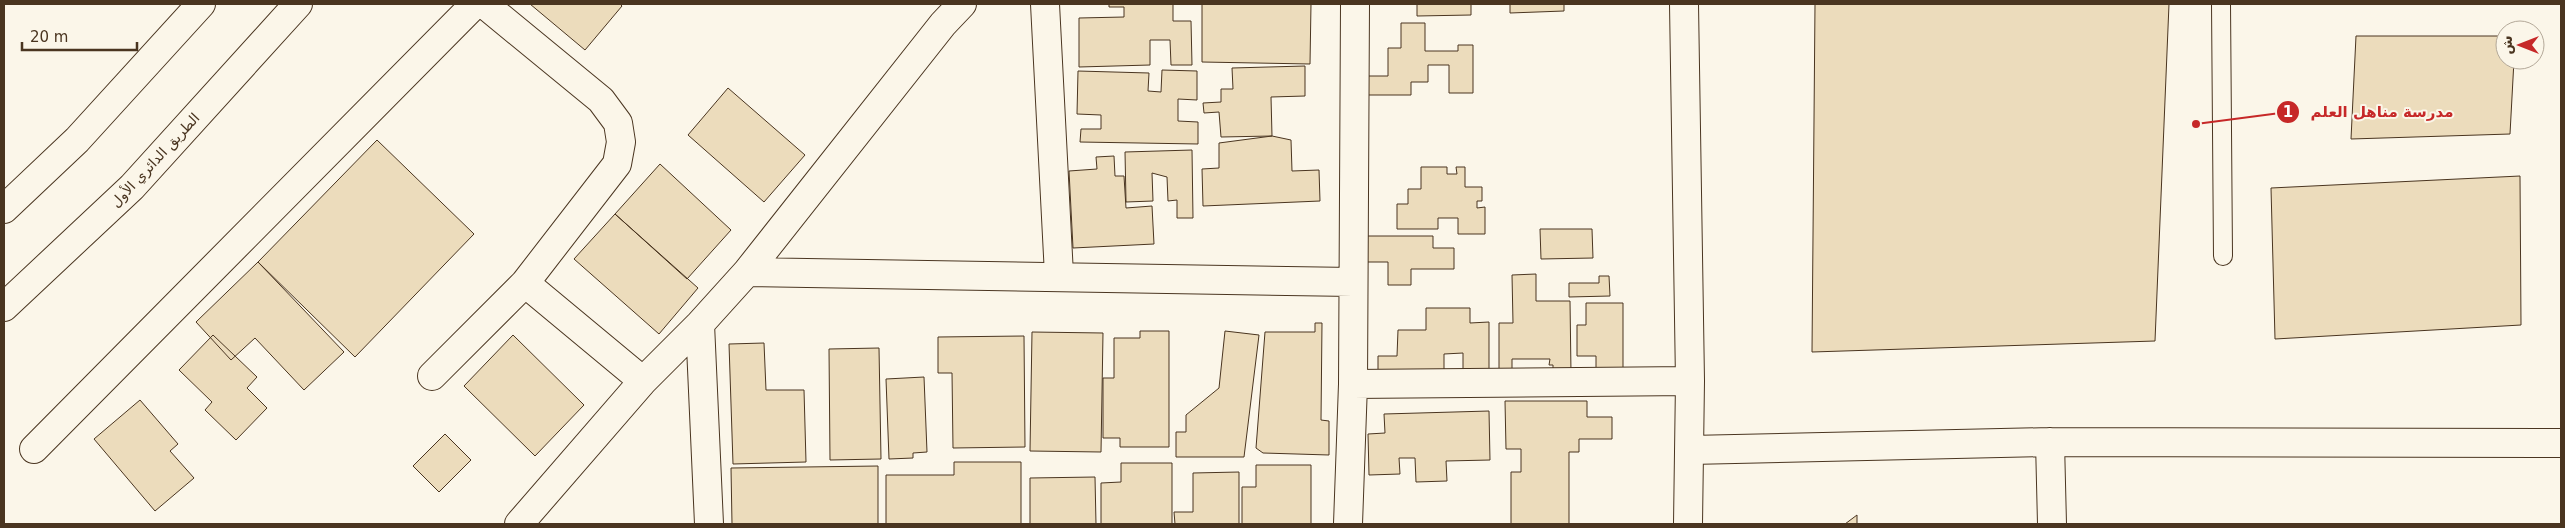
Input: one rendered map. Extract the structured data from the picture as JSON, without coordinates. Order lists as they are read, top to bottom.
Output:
{
  "streets": {
    "street": ["الطريق الدائري الأول"]
  },
  "places": ["مدرسة مناهل العلم"],
  "scale_bar": "20 m",
  "north": "left"
}
